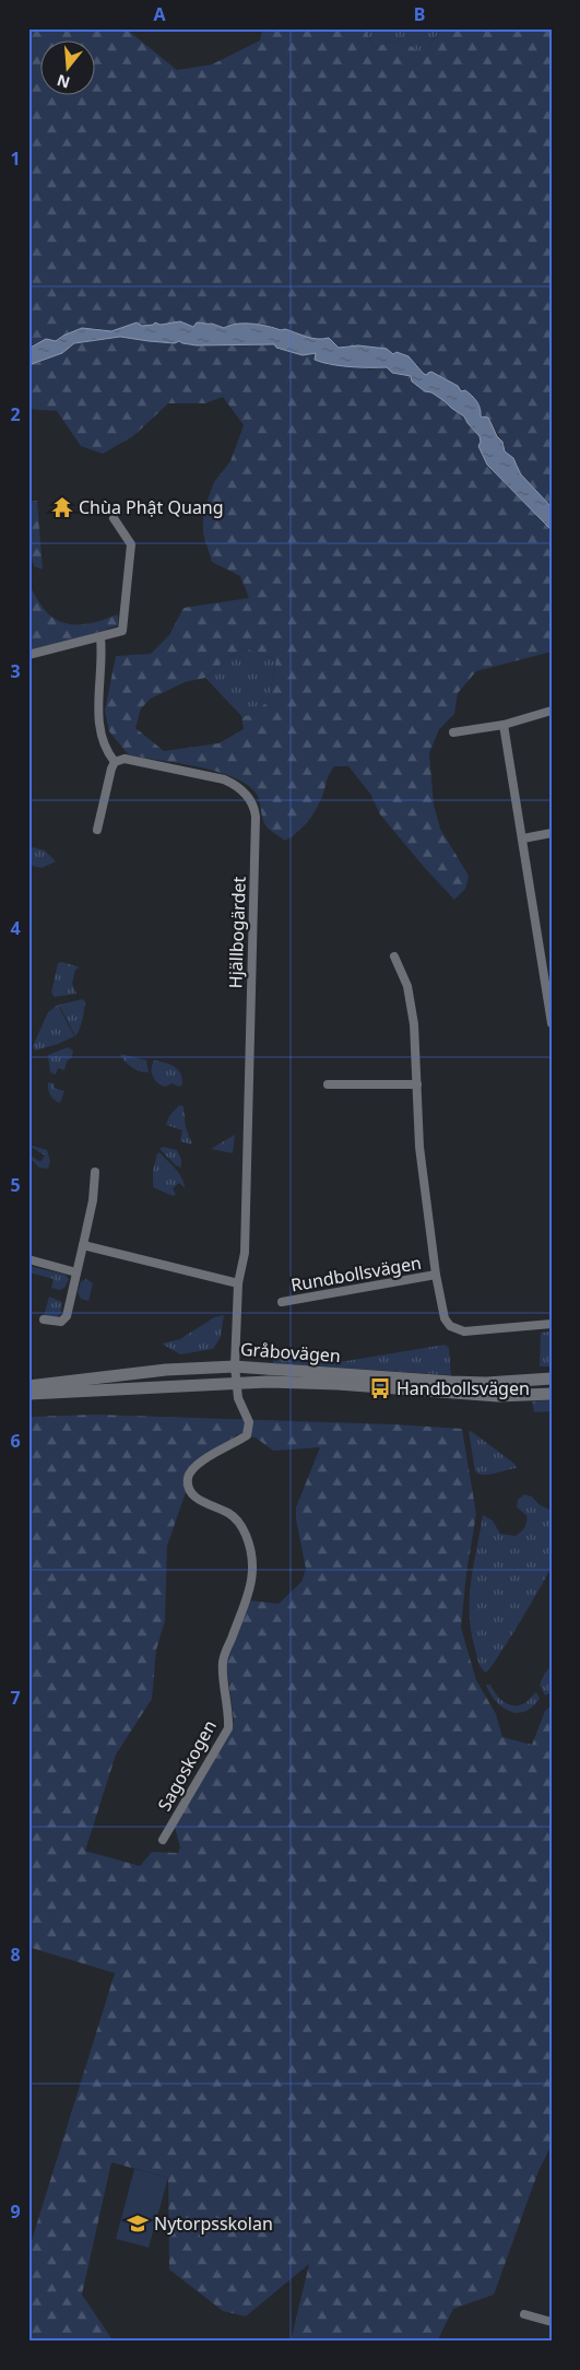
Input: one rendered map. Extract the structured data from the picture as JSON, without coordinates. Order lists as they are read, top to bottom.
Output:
{
  "streets": {
    "main road": ["Gråbovägen"],
    "street": ["Hjällbogärdet", "Rundbollsvägen", "Sagoskogen"]
  },
  "crossings": [
    ["Hjällbogärdet", "Gråbovägen"],
    ["Hjällbogärdet", "Sagoskogen"],
    ["Gråbovägen", "Sagoskogen"]
  ],
  "places": {
    "temple": ["Chùa Phật Quang"],
    "bus stop": ["Handbollsvägen"],
    "school or university": ["Nytorpsskolan"]
  },
  "north": "bottom",
  "grid": {
    "columns": ["A", "B"],
    "rows": [
      "1",
      "2",
      "3",
      "4",
      "5",
      "6",
      "7",
      "8",
      "9"
    ]
  }
}
